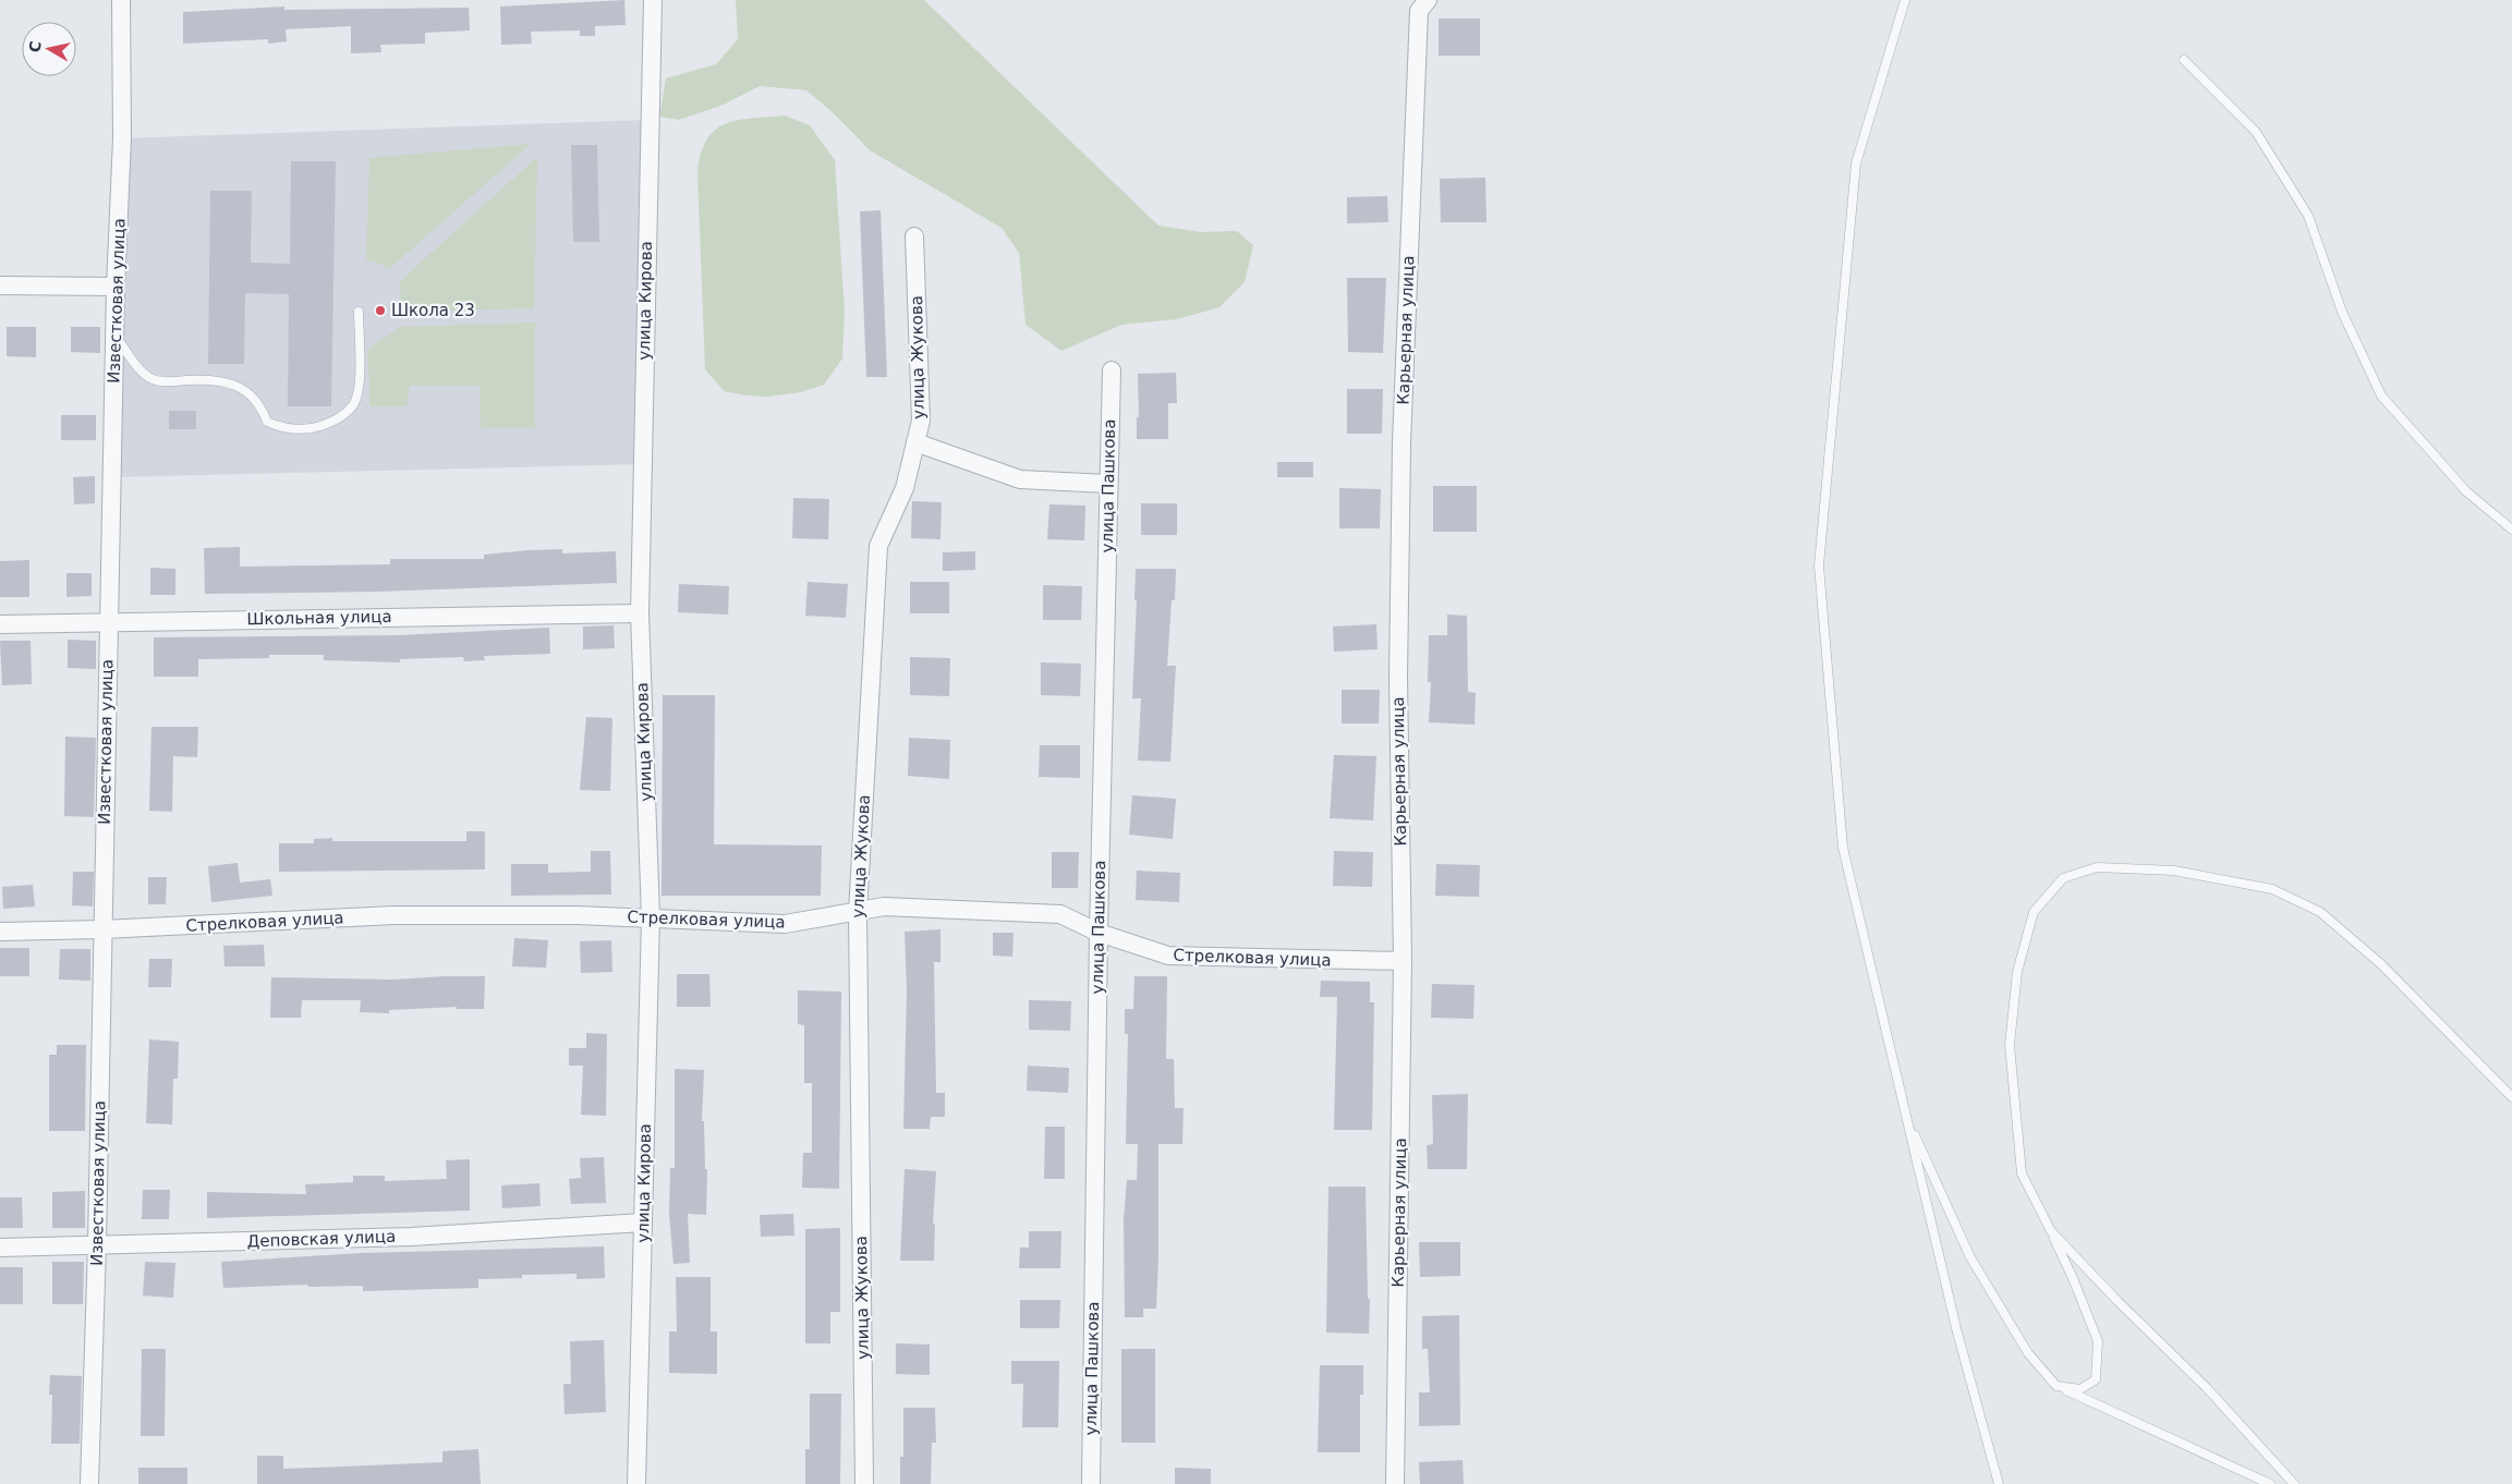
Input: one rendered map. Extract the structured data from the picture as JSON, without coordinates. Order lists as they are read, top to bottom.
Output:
{
  "streets": {
    "street": [
      "Известковая улица",
      "улица Кирова",
      "Карьерная улица",
      "улица Жукова",
      "улица Пашкова",
      "Школьная улица",
      "Стрелковая улица",
      "Деповская улица"
    ]
  },
  "crossings": [
    ["Известковая улица", "Школьная улица"],
    ["Известковая улица", "Стрелковая улица"],
    ["Известковая улица", "Деповская улица"],
    ["улица Кирова", "Школьная улица"],
    ["улица Кирова", "Стрелковая улица"],
    ["улица Кирова", "Деповская улица"],
    ["Карьерная улица", "Стрелковая улица"],
    ["улица Жукова", "Стрелковая улица"],
    ["улица Пашкова", "Стрелковая улица"]
  ],
  "places": ["Школа 23"],
  "north": "left"
}
